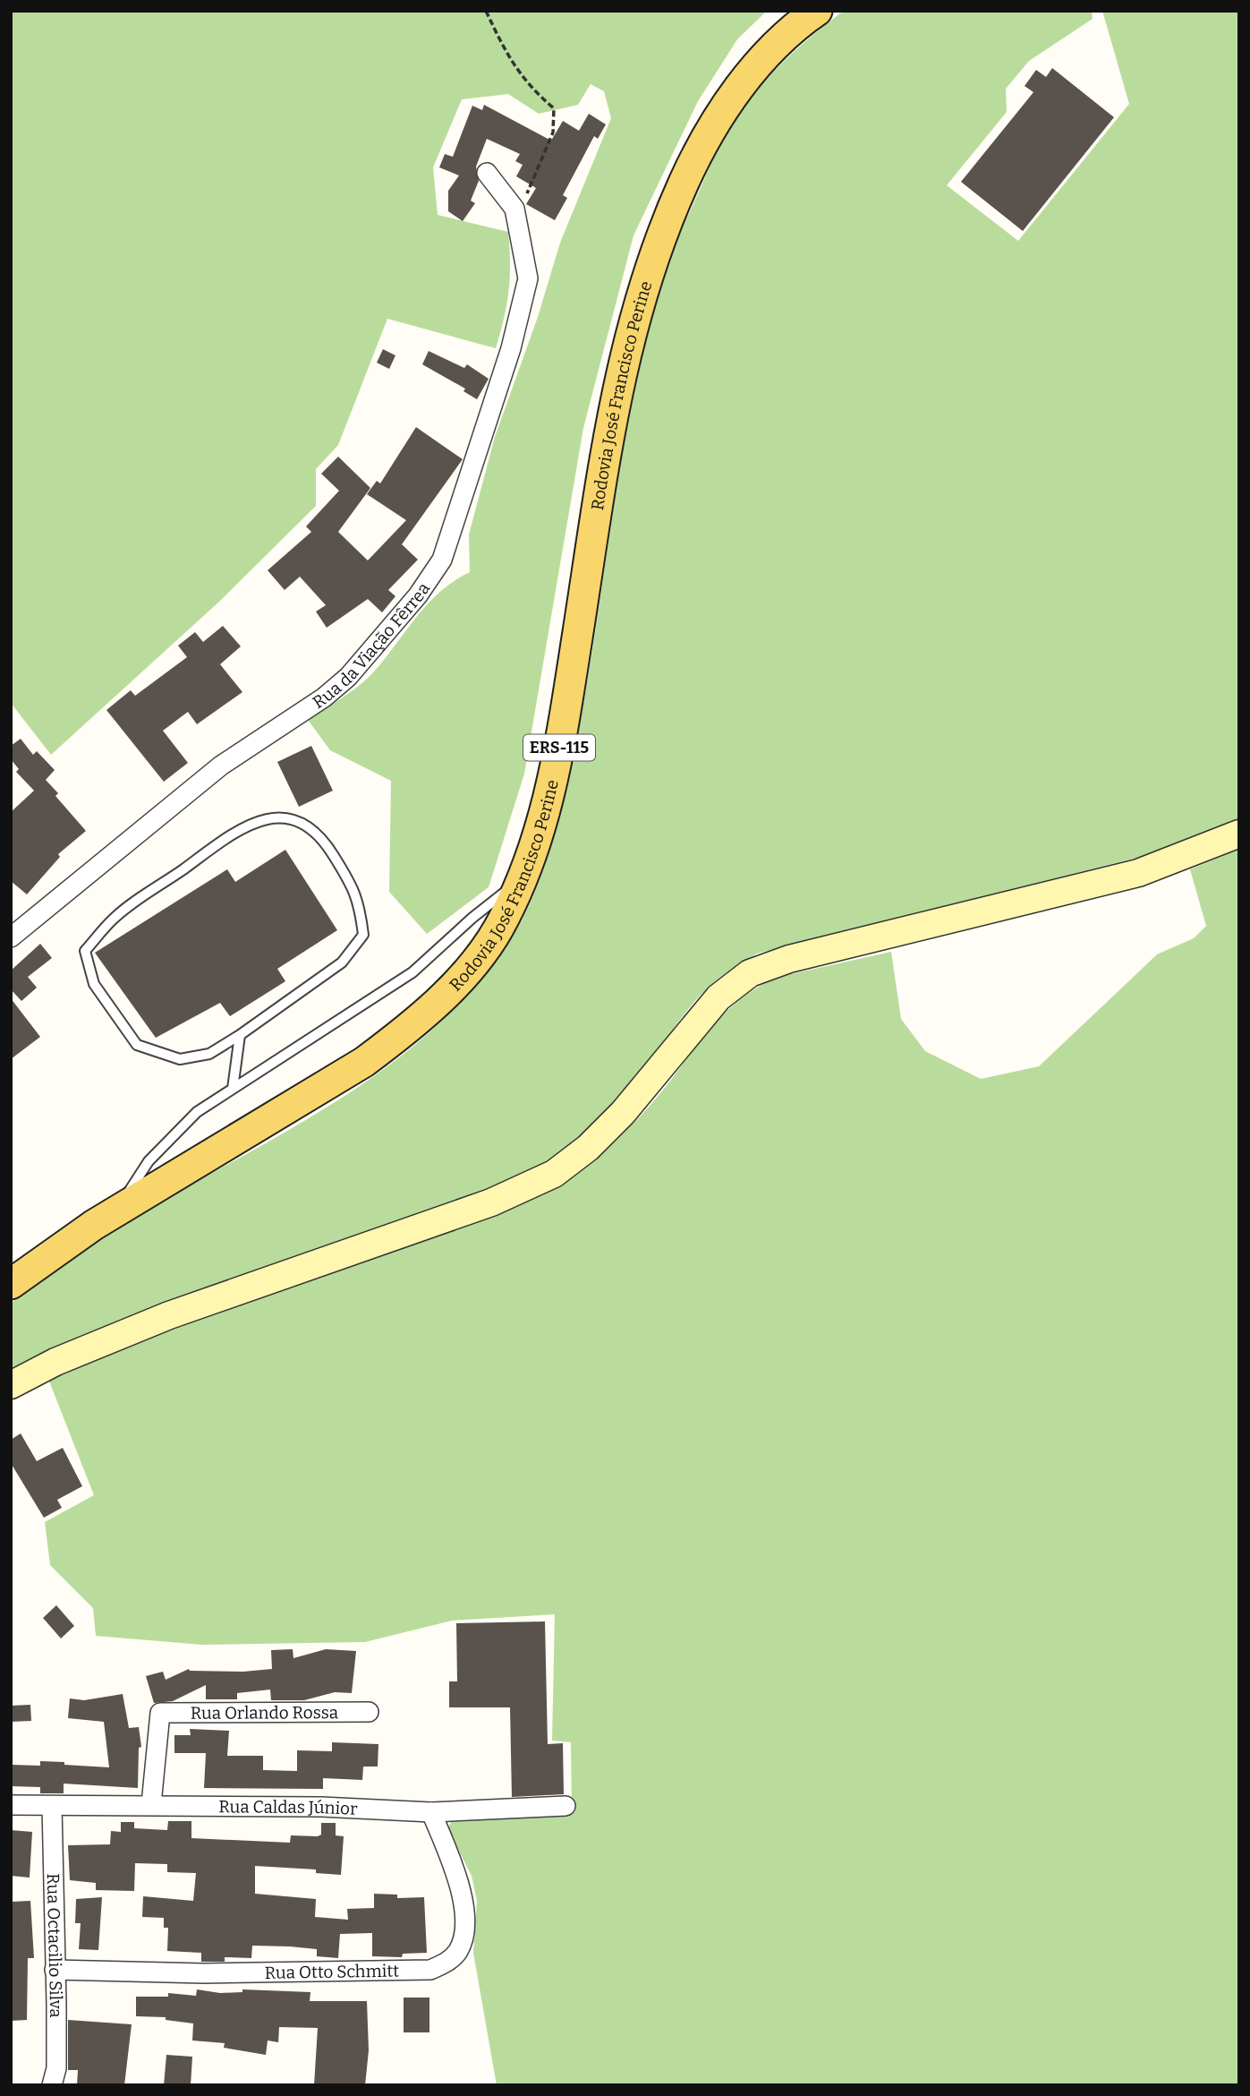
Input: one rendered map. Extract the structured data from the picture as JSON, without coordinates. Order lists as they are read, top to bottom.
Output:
{
  "streets": {
    "main road": ["Rodovia José Francisco Perine", "ERS-115"],
    "street": [
      "Rua da Viação Fêrrea",
      "Rua Orlando Rossa",
      "Rua Caldas Júnior",
      "Rua Octacilio Silva",
      "Rua Otto Schmitt"
    ]
  },
  "crossings": [
    ["Rua Orlando Rossa", "Rua Caldas Júnior"],
    ["Rua Caldas Júnior", "Rua Octacilio Silva"],
    ["Rua Caldas Júnior", "Rua Otto Schmitt"],
    ["Rua Octacilio Silva", "Rua Otto Schmitt"]
  ]
}
